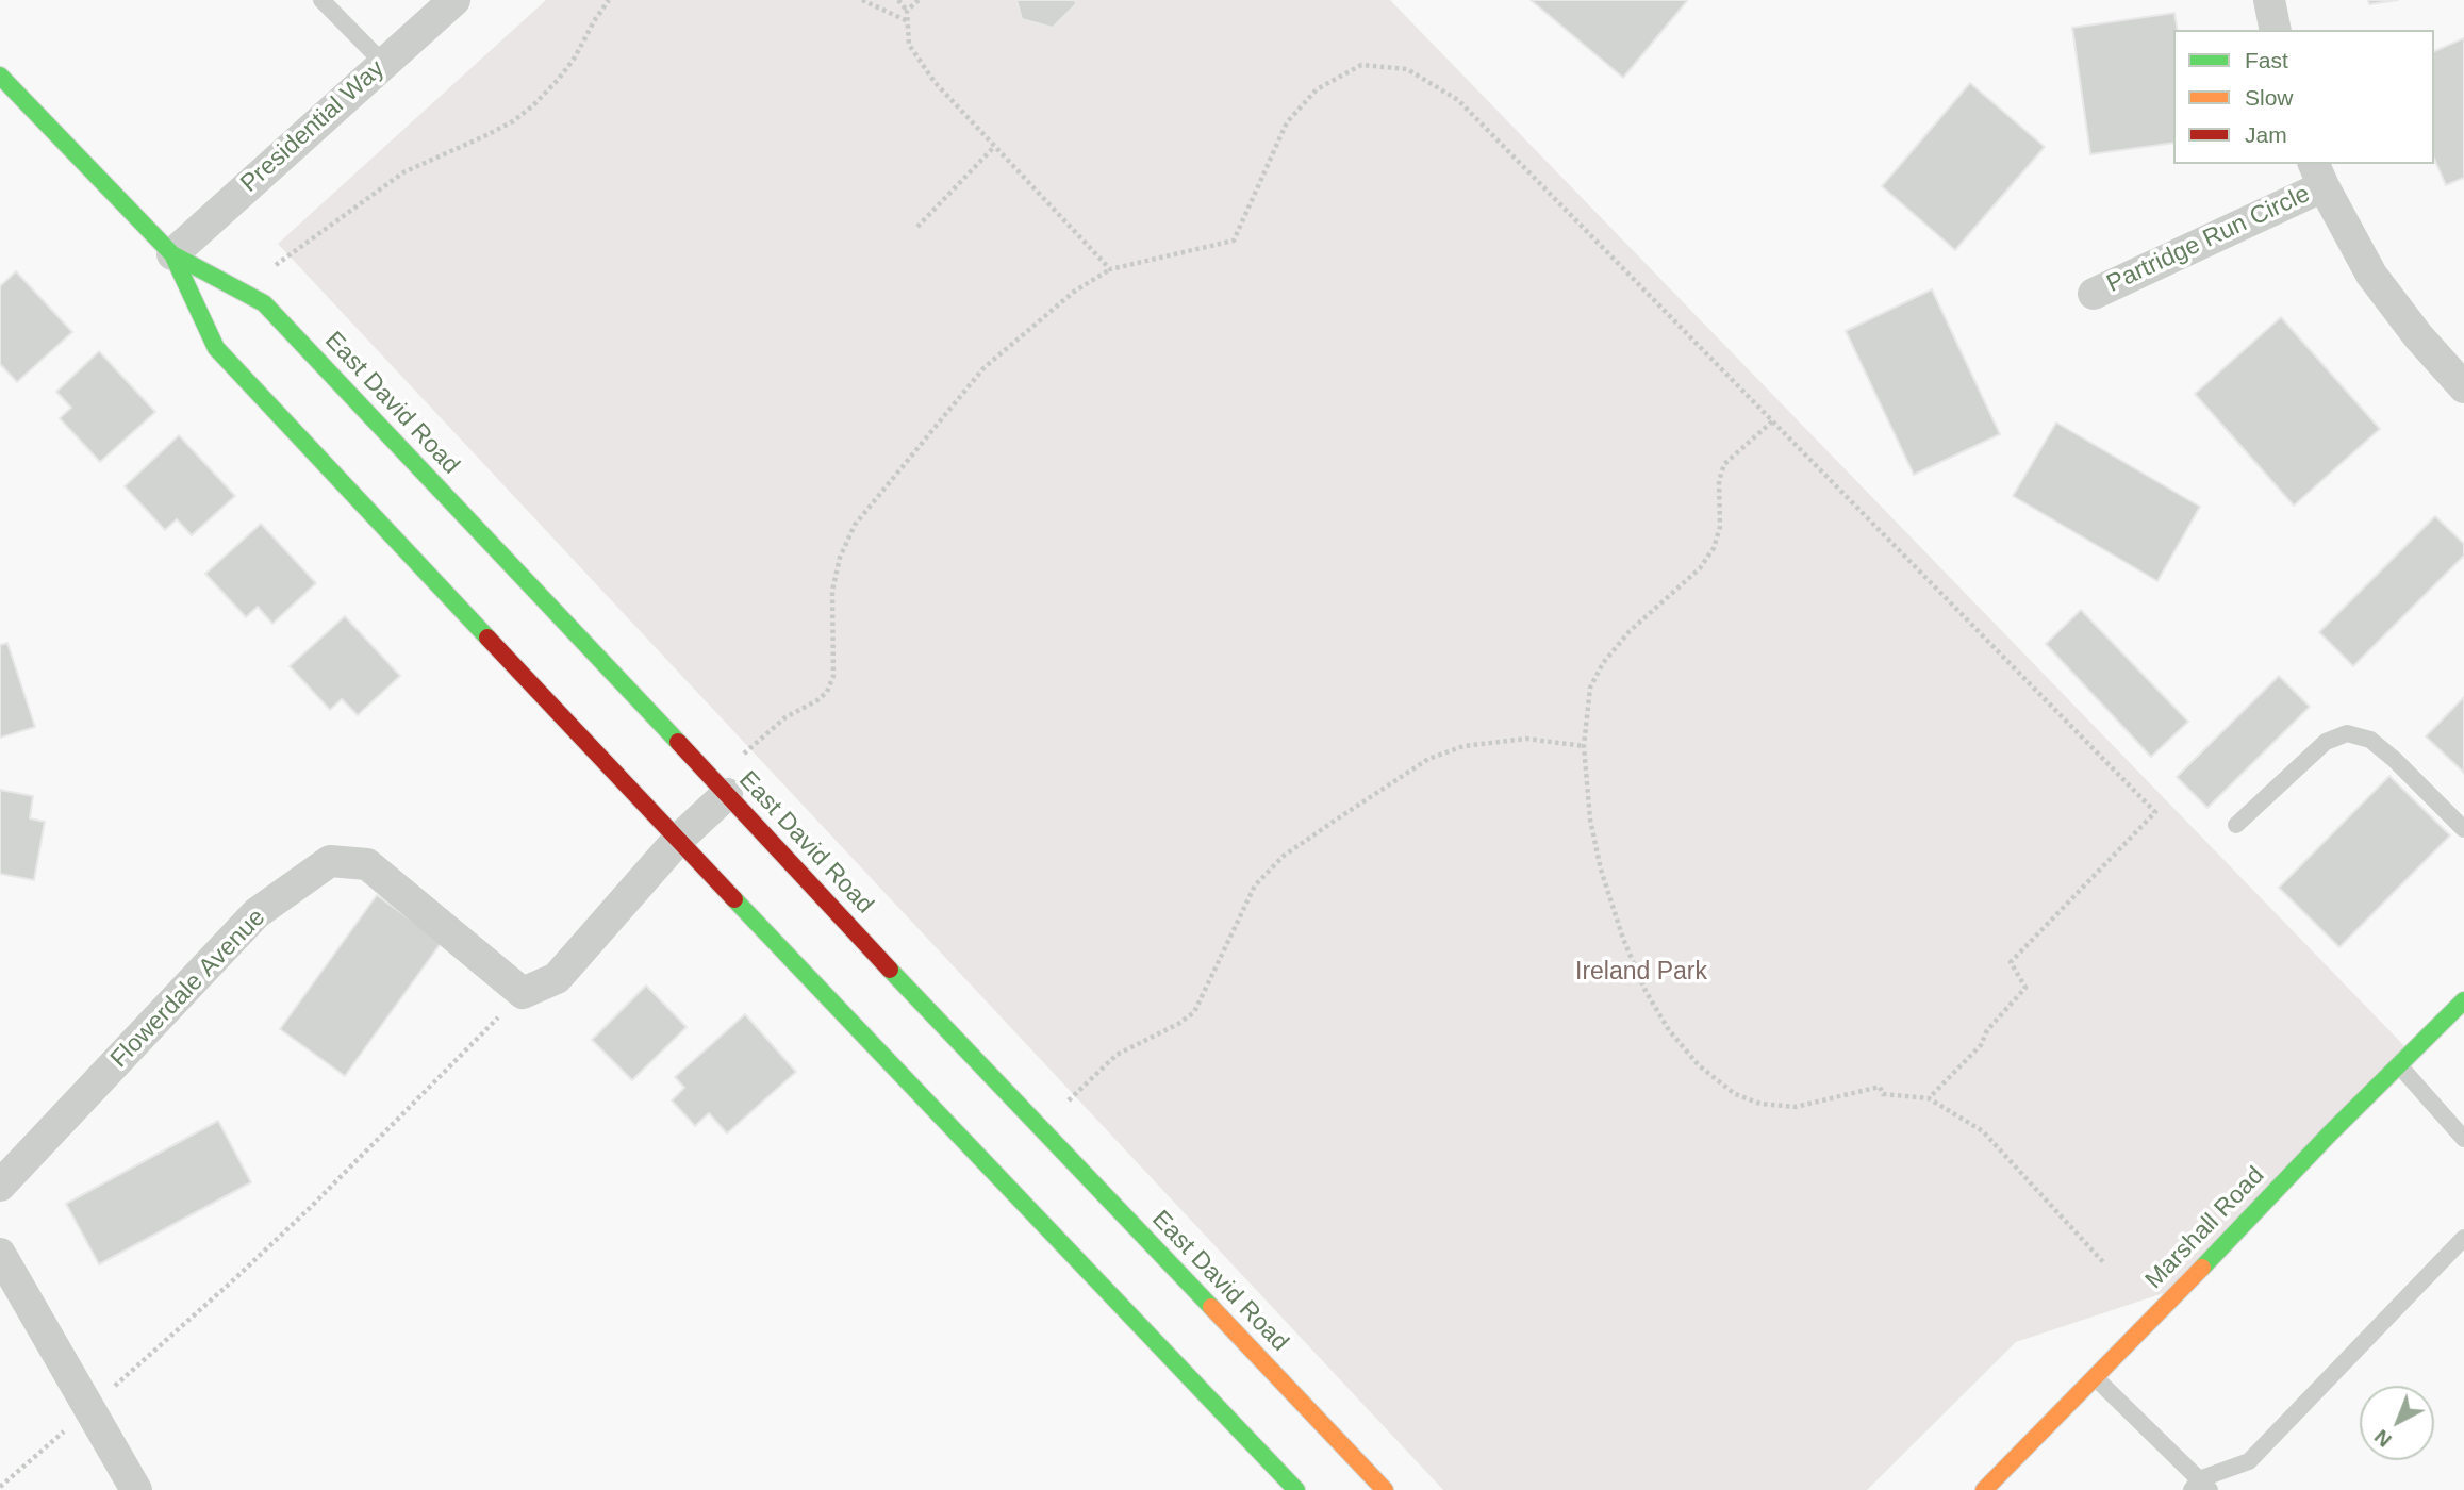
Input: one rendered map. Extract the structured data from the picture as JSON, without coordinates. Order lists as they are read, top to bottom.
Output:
{
  "streets": {
    "street": [
      "Presidential Way",
      "Partridge Run Circle",
      "East David Road",
      "Flowerdale Avenue",
      "Marshall Road"
    ]
  },
  "crossings": [
    ["Presidential Way", "East David Road"]
  ],
  "parks": ["Ireland Park"],
  "legend": ["Fast", "Slow", "Jam"],
  "north": "bottom left"
}
